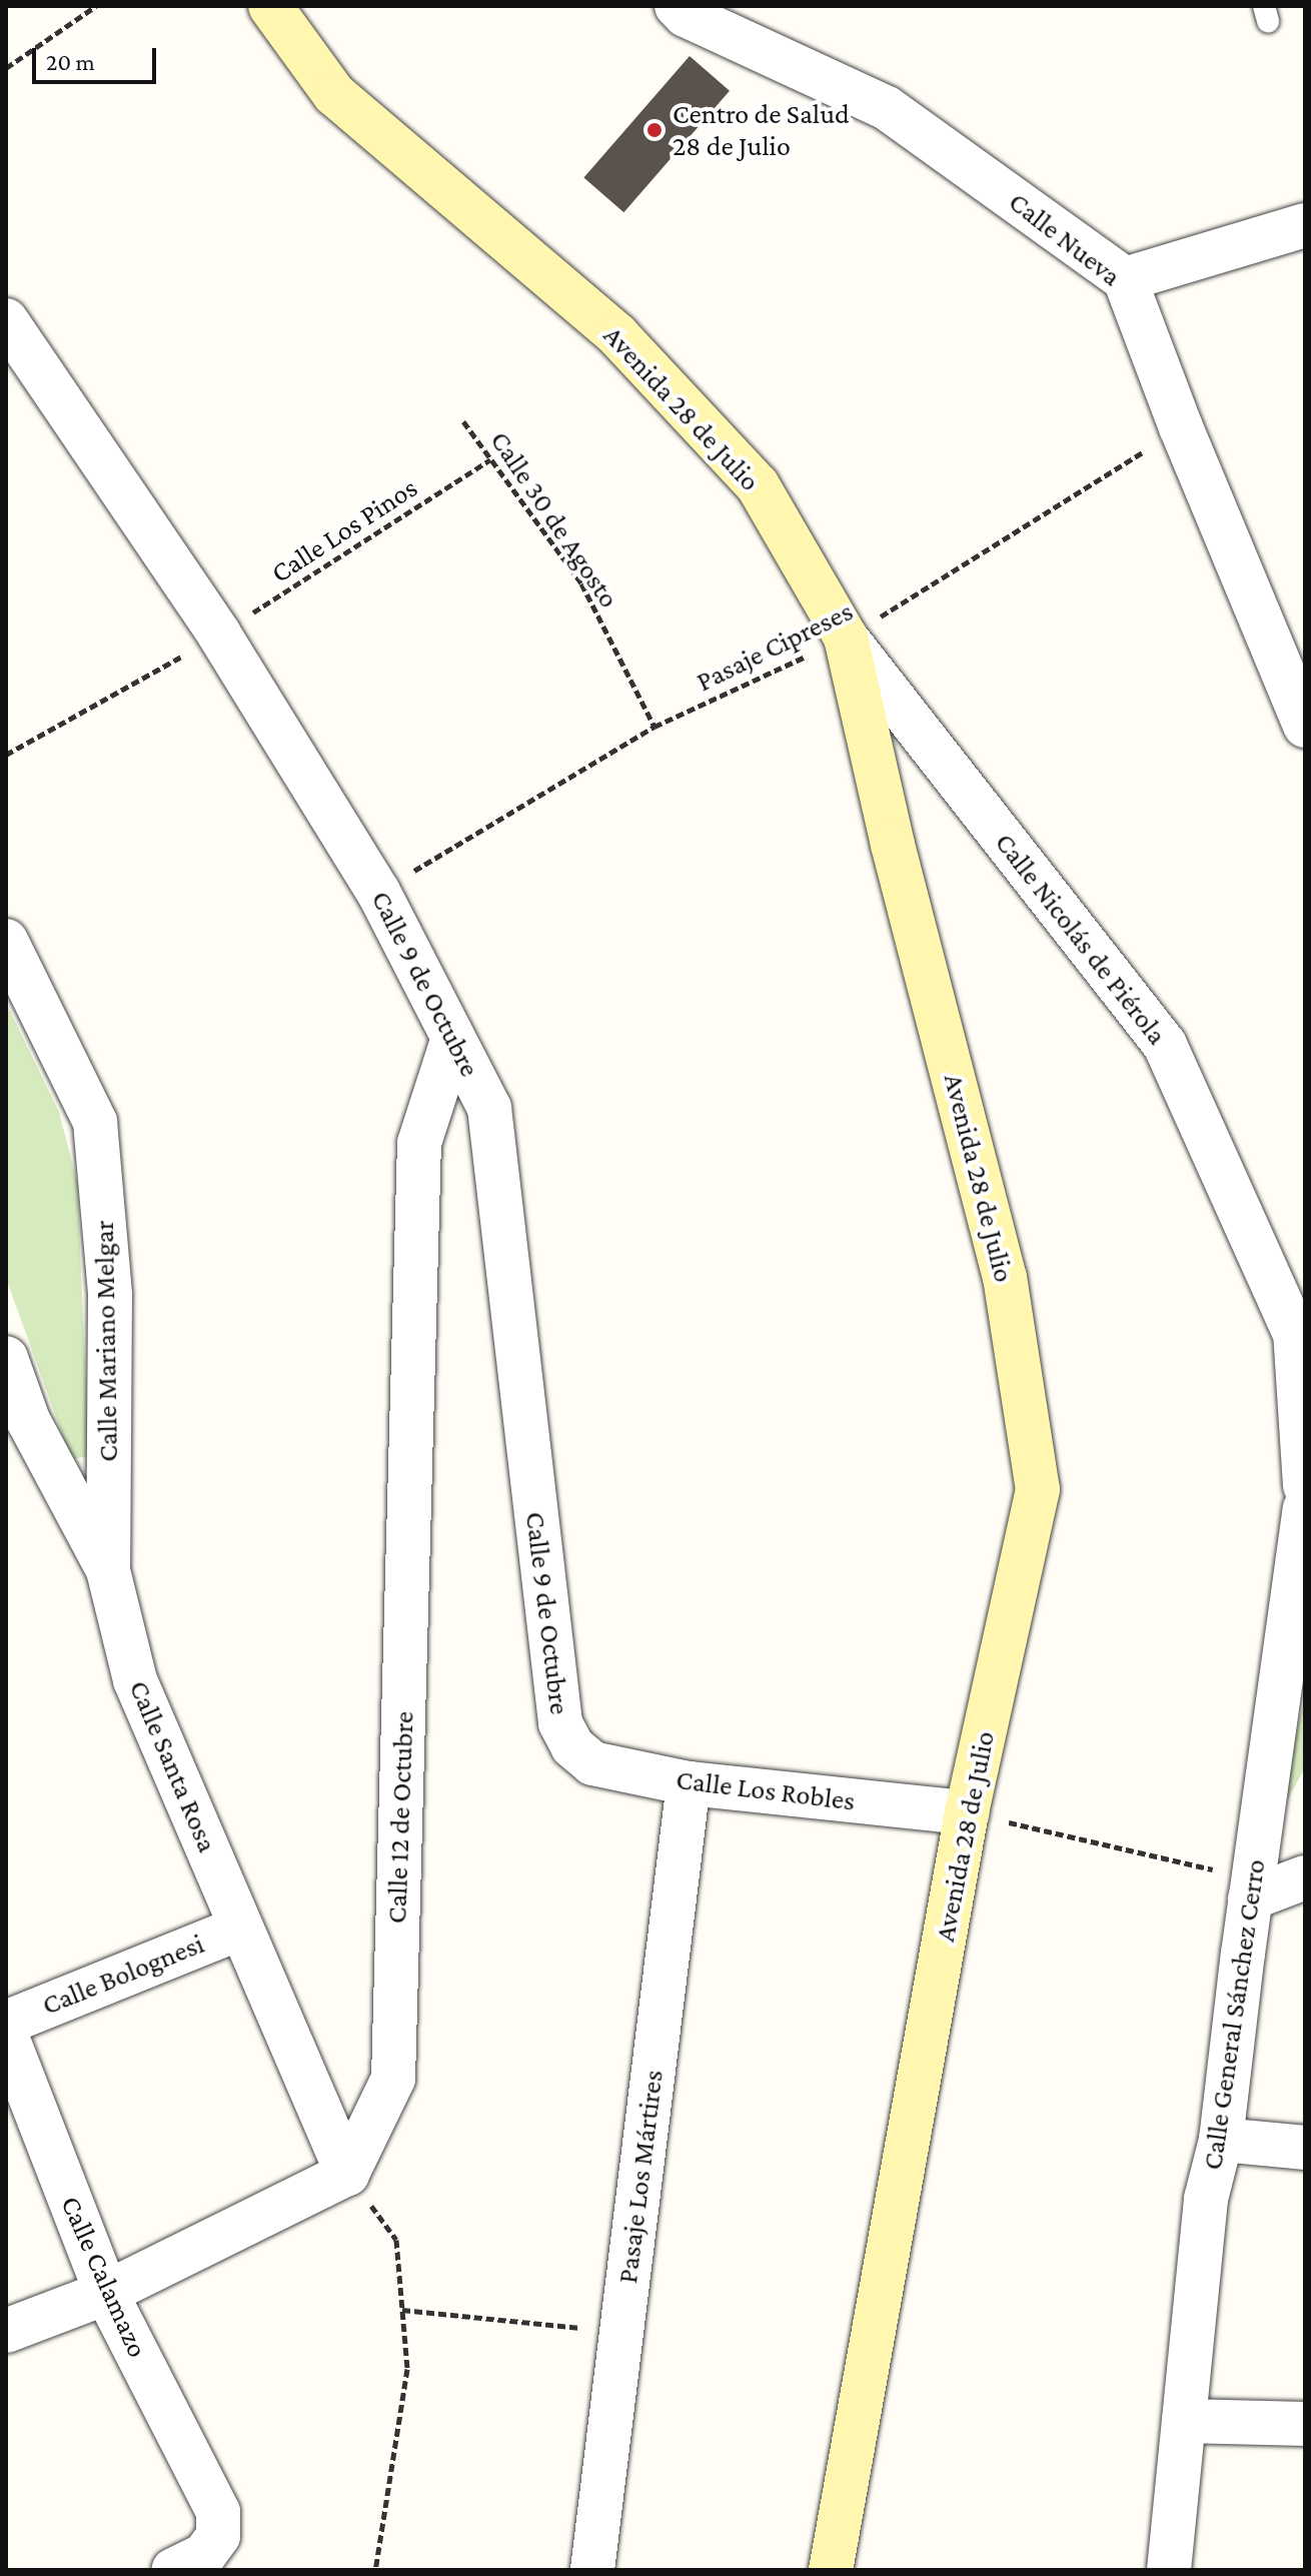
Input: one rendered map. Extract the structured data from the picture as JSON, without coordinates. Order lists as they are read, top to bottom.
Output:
{
  "streets": {
    "street": [
      "Calle Nueva",
      "Avenida 28 de Julio",
      "Calle Nicolás de Piérola",
      "Calle 9 de Octubre",
      "Calle Mariano Melgar",
      "Calle Santa Rosa",
      "Calle Los Robles",
      "Calle 12 de Octubre",
      "Calle Bolognesi",
      "Calle General Sánchez Cerro",
      "Pasaje Los Mártires",
      "Calle Calamazo"
    ],
    "path": ["Calle 30 de Agosto", "Calle Los Pinos", "Pasaje Cipreses"]
  },
  "crossings": [
    ["Calle Nueva", "Pasaje Cipreses"],
    ["Avenida 28 de Julio", "Pasaje Cipreses"],
    ["Avenida 28 de Julio", "Calle Nicolás de Piérola"],
    ["Avenida 28 de Julio", "Calle Los Robles"],
    ["Calle 30 de Agosto", "Calle Los Pinos"],
    ["Calle 30 de Agosto", "Pasaje Cipreses"],
    ["Calle Los Pinos", "Calle 9 de Octubre"],
    ["Pasaje Cipreses", "Calle Nicolás de Piérola"],
    ["Pasaje Cipreses", "Calle 9 de Octubre"],
    ["Calle 9 de Octubre", "Calle Los Robles"],
    ["Calle 9 de Octubre", "Calle 12 de Octubre"],
    ["Calle Mariano Melgar", "Calle Santa Rosa"],
    ["Calle Santa Rosa", "Calle 12 de Octubre"],
    ["Calle Santa Rosa", "Calle Bolognesi"],
    ["Calle Los Robles", "Pasaje Los Mártires"]
  ],
  "places": ["Centro de Salud 28 de Julio"],
  "scale_bar": "20 m"
}
